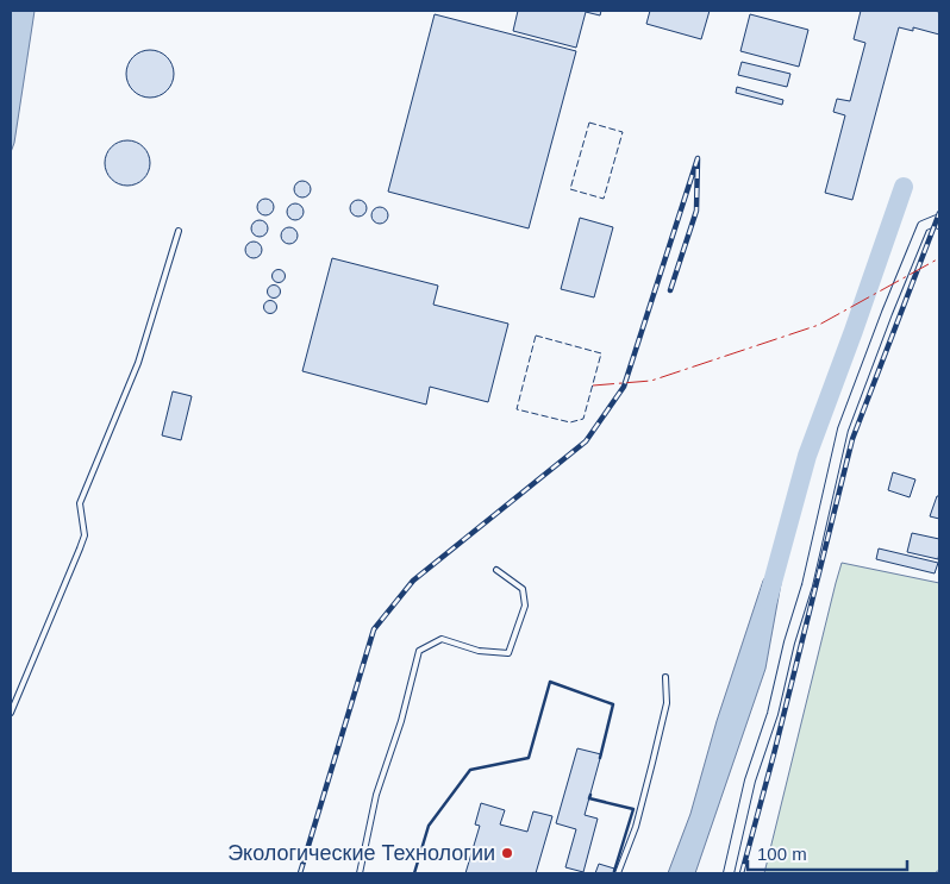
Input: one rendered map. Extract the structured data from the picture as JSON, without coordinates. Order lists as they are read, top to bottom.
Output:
{
  "places": ["Экологические Технологии"],
  "scale_bar": "100 m"
}
